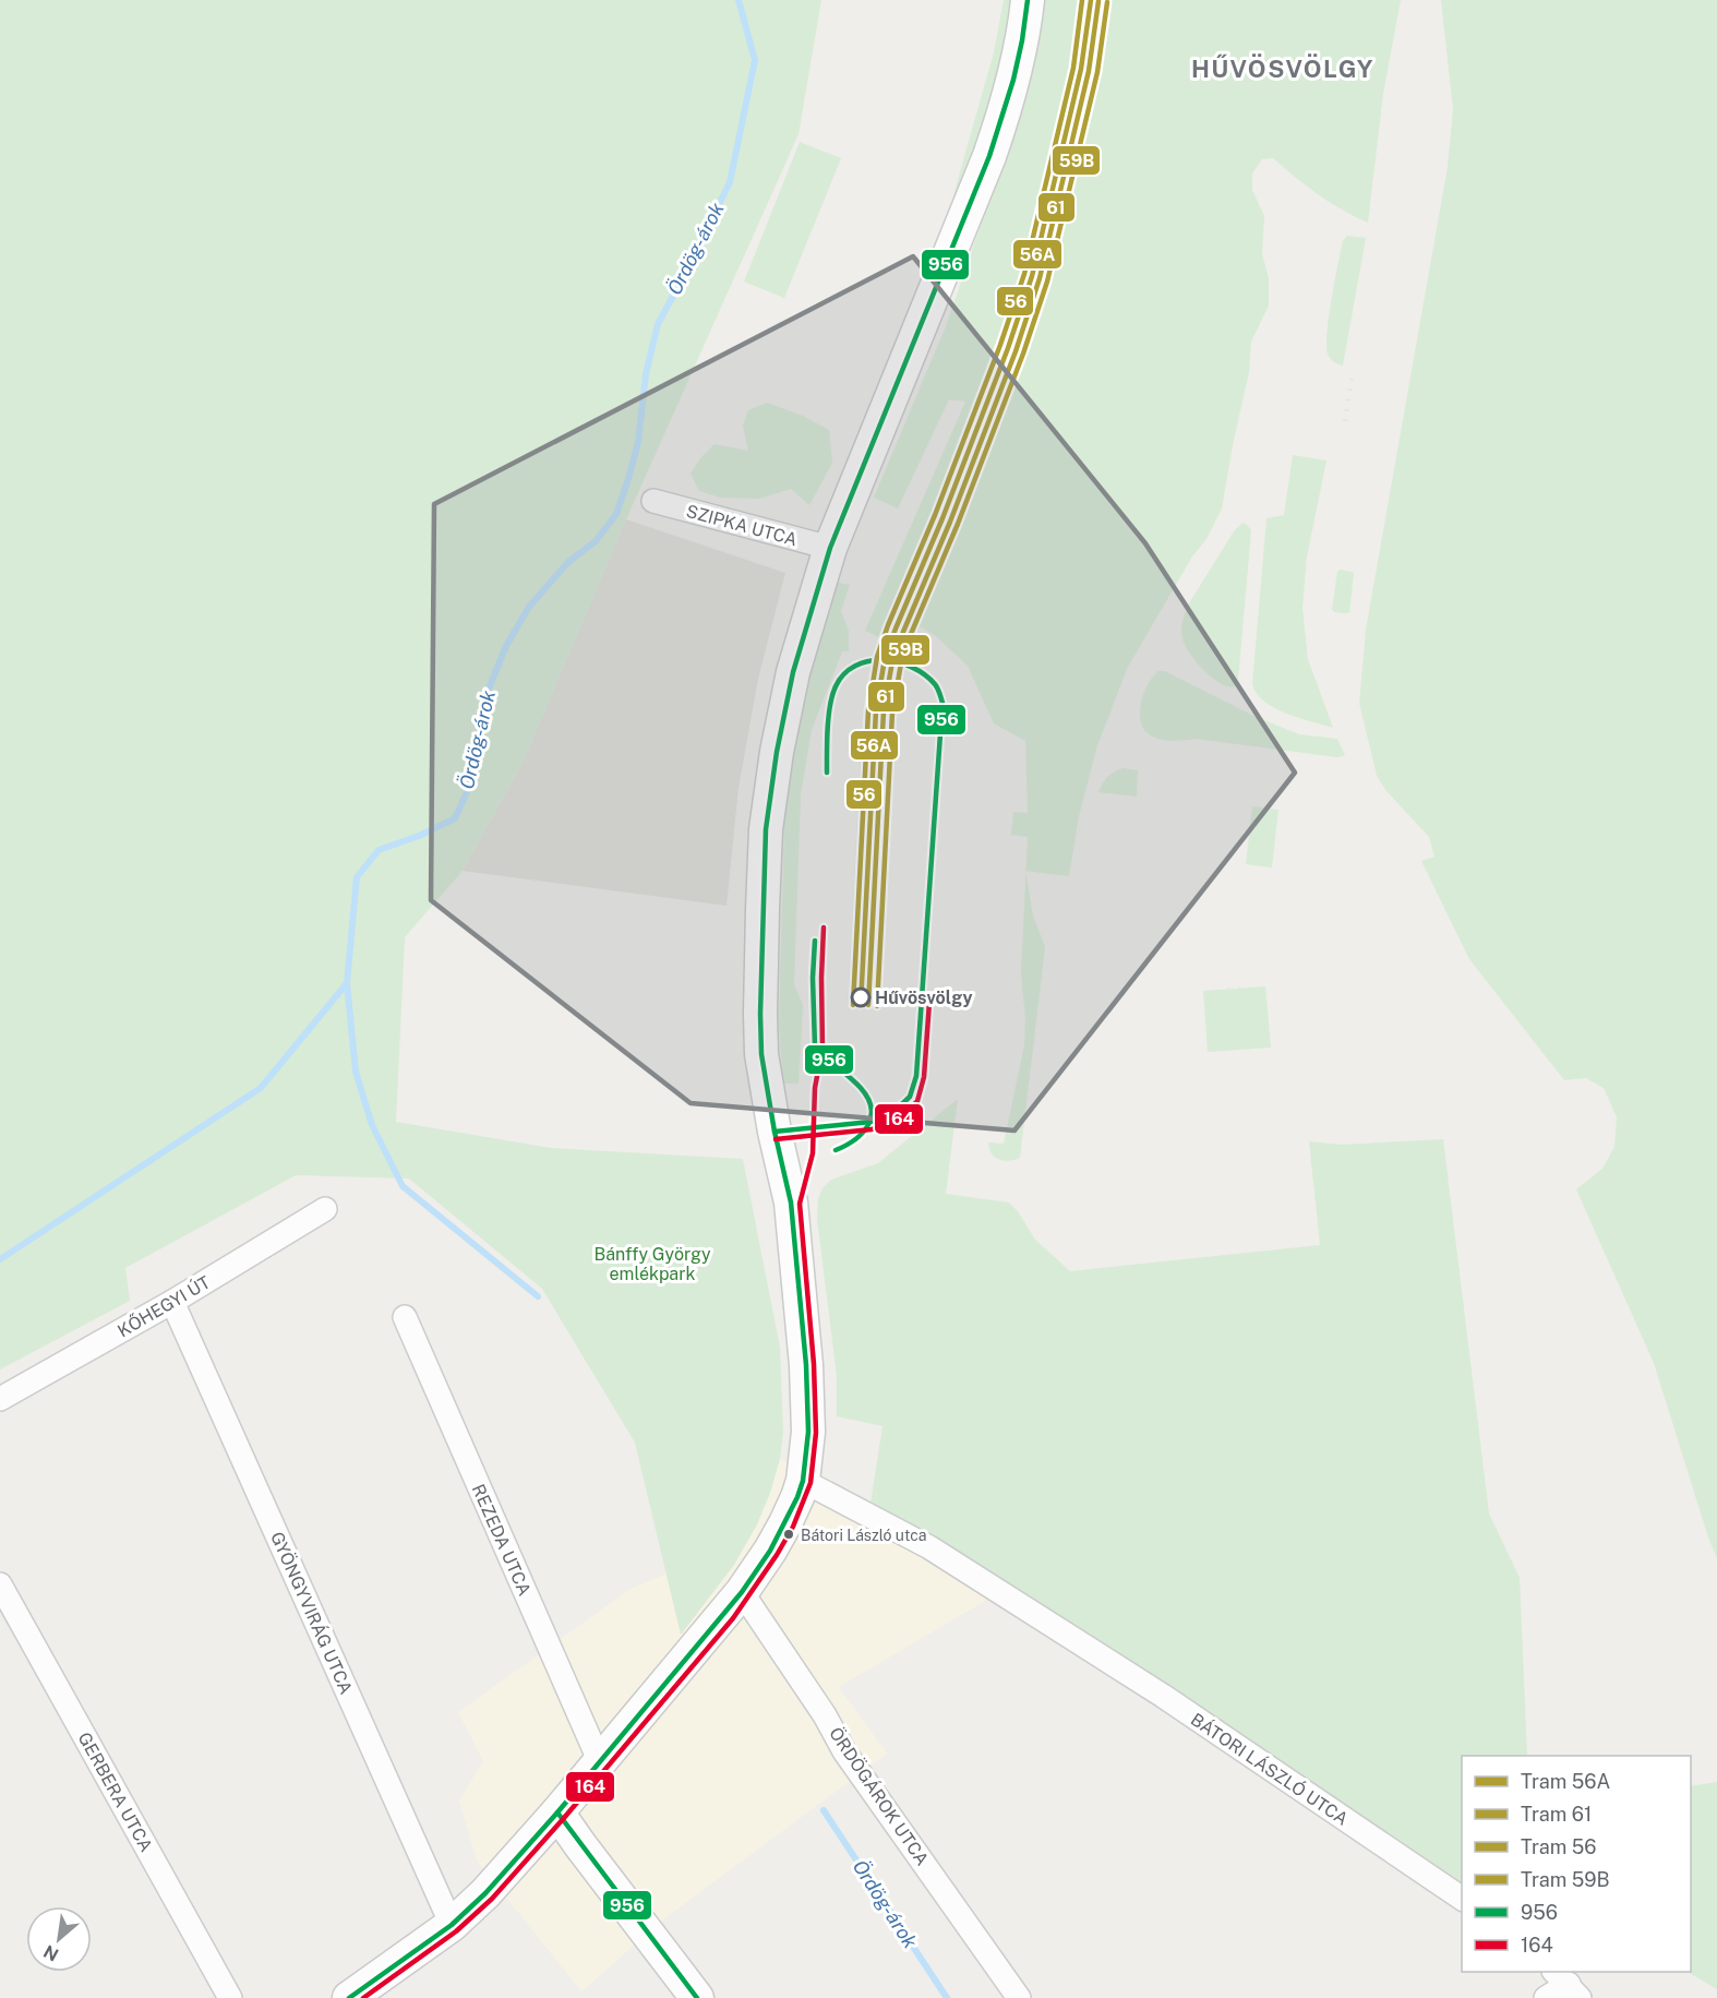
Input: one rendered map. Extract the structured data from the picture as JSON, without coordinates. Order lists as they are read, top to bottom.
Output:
{
  "streets": {
    "street": [
      "SZIPKA UTCA",
      "KŐHEGYI ÚT",
      "REZEDA UTCA",
      "GYÖNGYVIRÁG UTCA",
      "BÁTORI LÁSZLÓ UTCA",
      "GERBERA UTCA",
      "ÖRDÖGÁROK UTCA"
    ]
  },
  "crossings": [
    ["KŐHEGYI ÚT", "GYÖNGYVIRÁG UTCA"]
  ],
  "districts": ["HŰVÖSVÖLGY"],
  "water": ["Ördög-árok"],
  "parks": ["Bánffy György emlékpark"],
  "places": ["Hűvösvölgy", "Bátori László utca"],
  "lines": [
    "tram line 56A",
    "tram line 56",
    "transit line 956",
    "tram line 61",
    "tram line 59B",
    "transit line 164"
  ],
  "legend": [
    "Tram 56A",
    "Tram 61",
    "Tram 56",
    "Tram 59B",
    "956",
    "164"
  ],
  "north": "bottom left"
}
